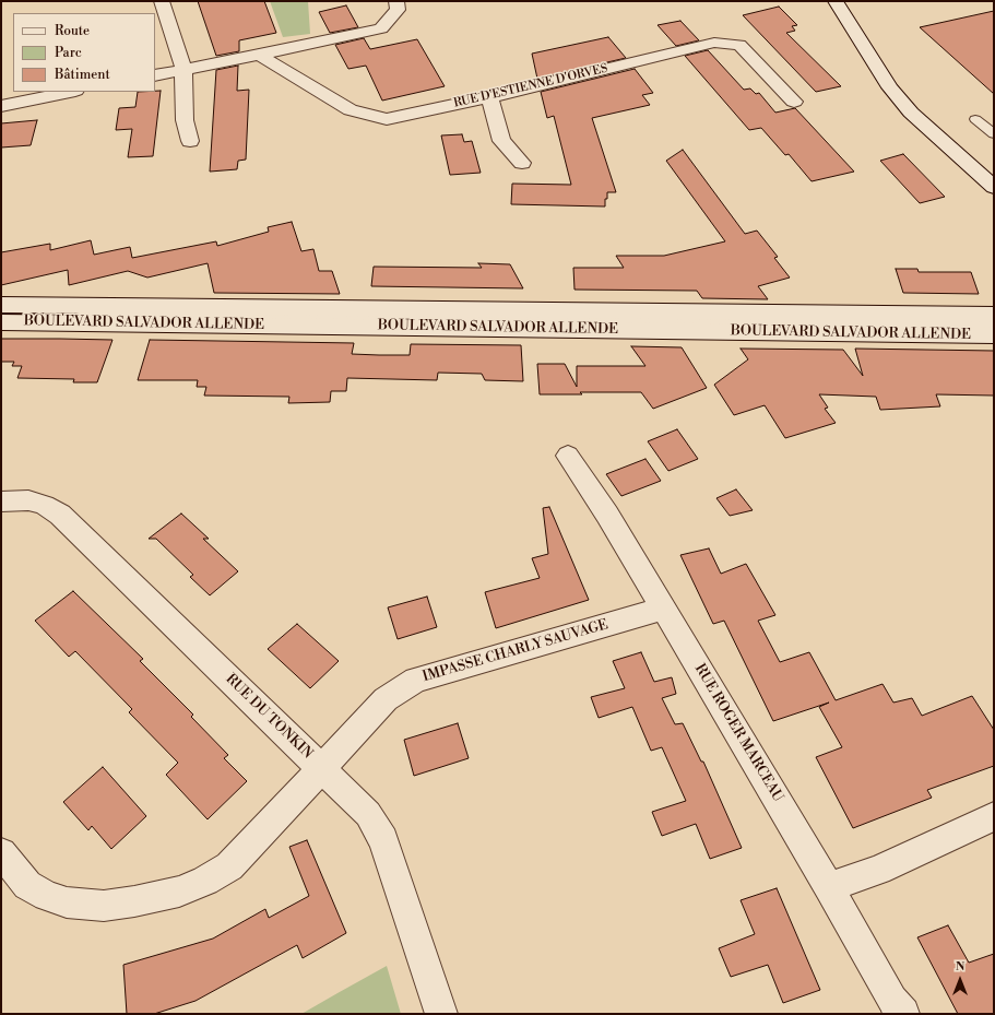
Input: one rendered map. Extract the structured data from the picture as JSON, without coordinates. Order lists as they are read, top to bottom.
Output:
{
  "streets": {
    "street": [
      "RUE D'ESTIENNE D'ORVES",
      "BOULEVARD SALVADOR ALLENDE",
      "IMPASSE CHARLY SAUVAGE",
      "RUE DU TONKIN",
      "RUE ROGER MARCEAU"
    ]
  },
  "crossings": [
    ["IMPASSE CHARLY SAUVAGE", "RUE DU TONKIN"],
    ["IMPASSE CHARLY SAUVAGE", "RUE ROGER MARCEAU"]
  ],
  "legend": ["Route", "Parc", "Bâtiment"],
  "north": "top"
}
